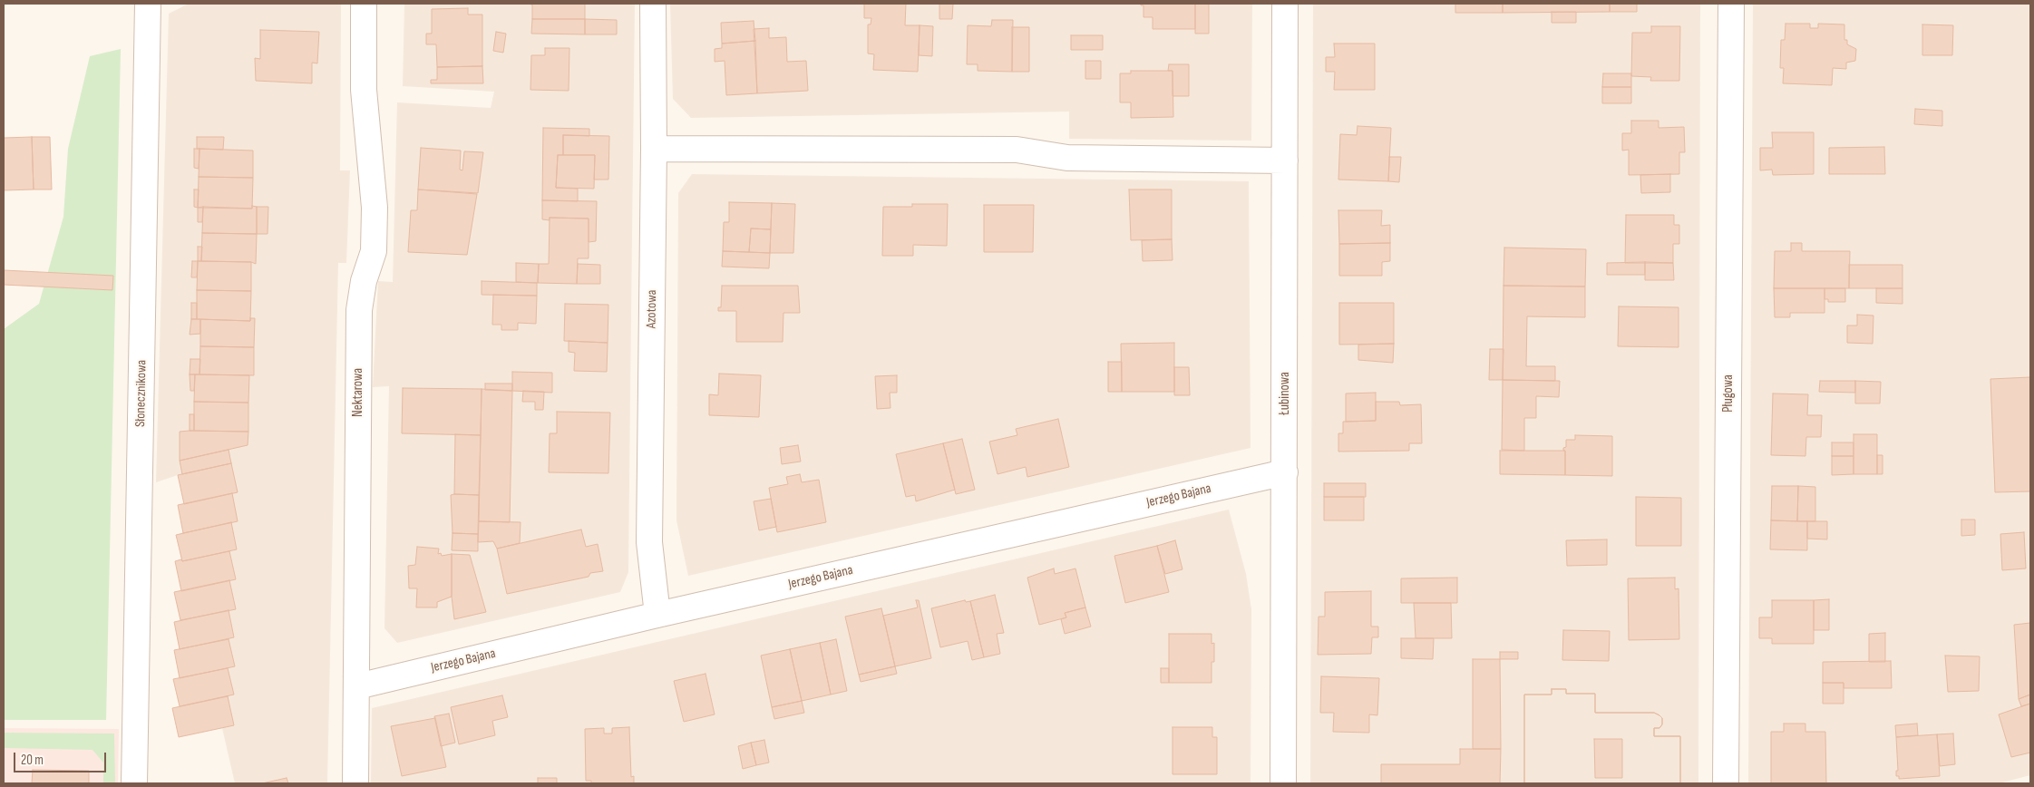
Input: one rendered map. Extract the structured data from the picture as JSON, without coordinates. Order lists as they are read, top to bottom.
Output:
{
  "streets": {
    "street": [
      "Azotowa",
      "Nektarowa",
      "Słonecznikowa",
      "Łubinowa",
      "Pługowa",
      "Jerzego Bajana"
    ]
  },
  "crossings": [
    ["Azotowa", "Jerzego Bajana"],
    ["Nektarowa", "Jerzego Bajana"],
    ["Łubinowa", "Jerzego Bajana"]
  ],
  "scale_bar": "20 m"
}
